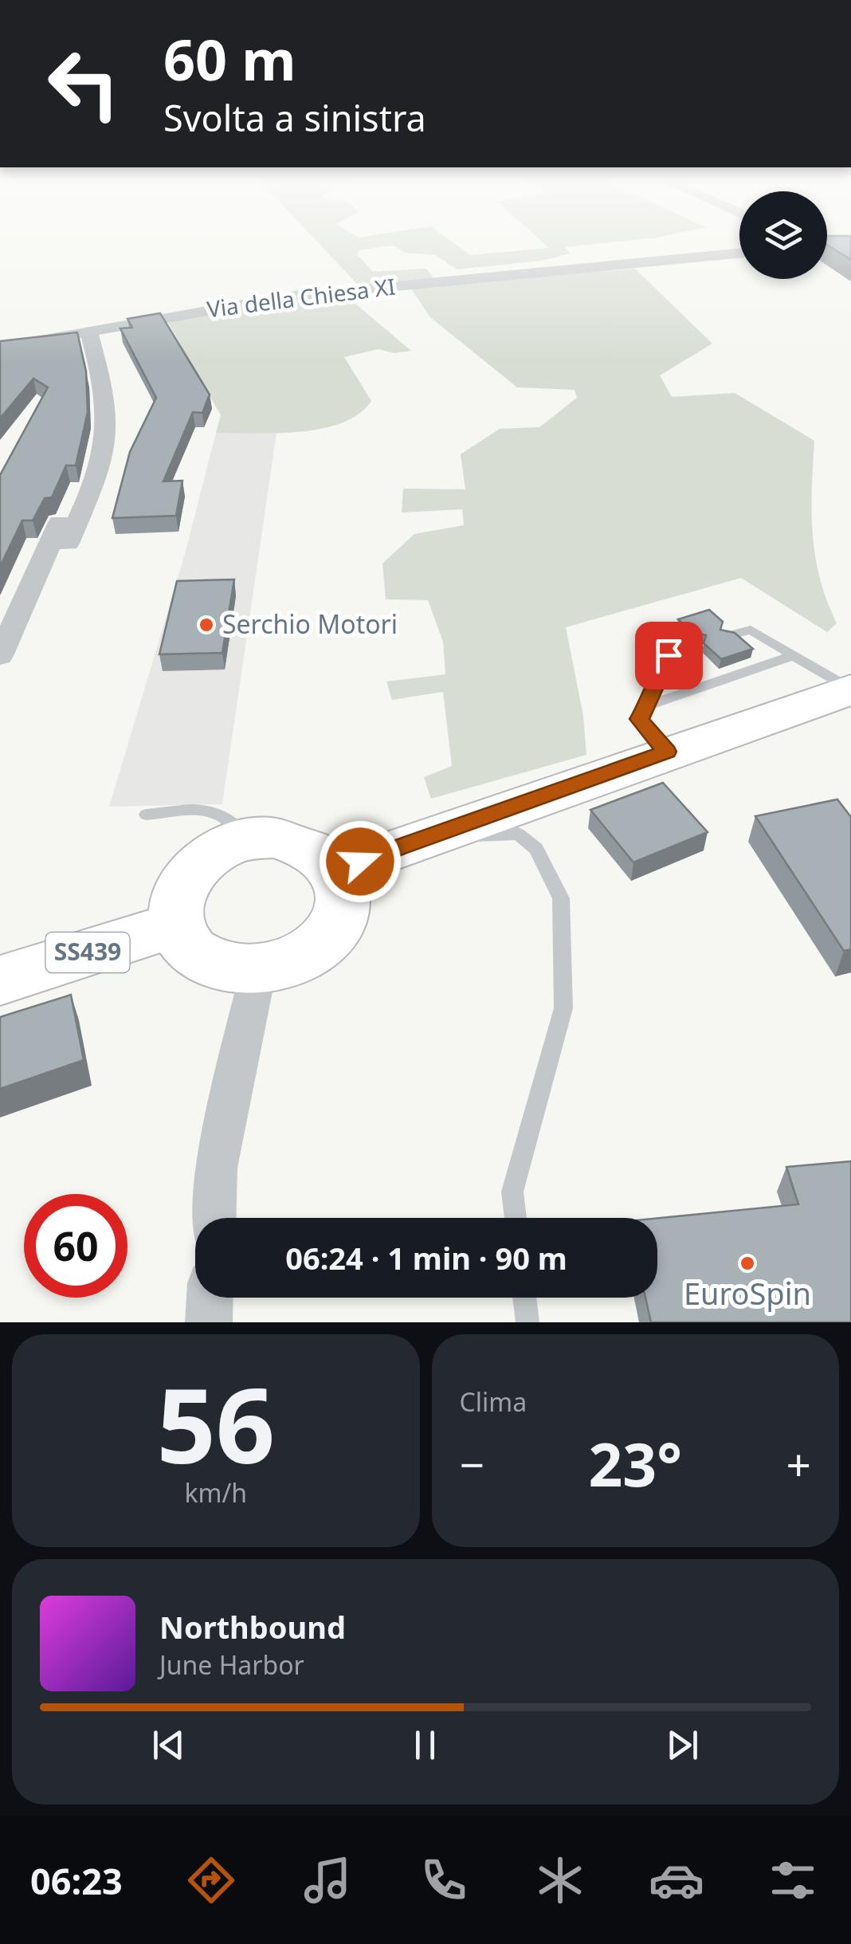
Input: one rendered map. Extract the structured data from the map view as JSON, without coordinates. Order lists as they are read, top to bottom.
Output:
{
  "streets": {
    "main road": ["SS439"],
    "street": ["Via della Chiesa XI"]
  },
  "places": ["Serchio Motori", "EuroSpin"],
  "page": {
    "turn": ["60 m", "Svolta a sinistra"],
    "limit": "60",
    "trip": "06:24 · 1 min · 90 m",
    "tile": [
      ["56", "km/h"],
      "Clima"
    ],
    "heat": ["−", "23°", "+"],
    "song": ["Northbound", "June Harbor"],
    "tabs": "06:23"
  }
}
